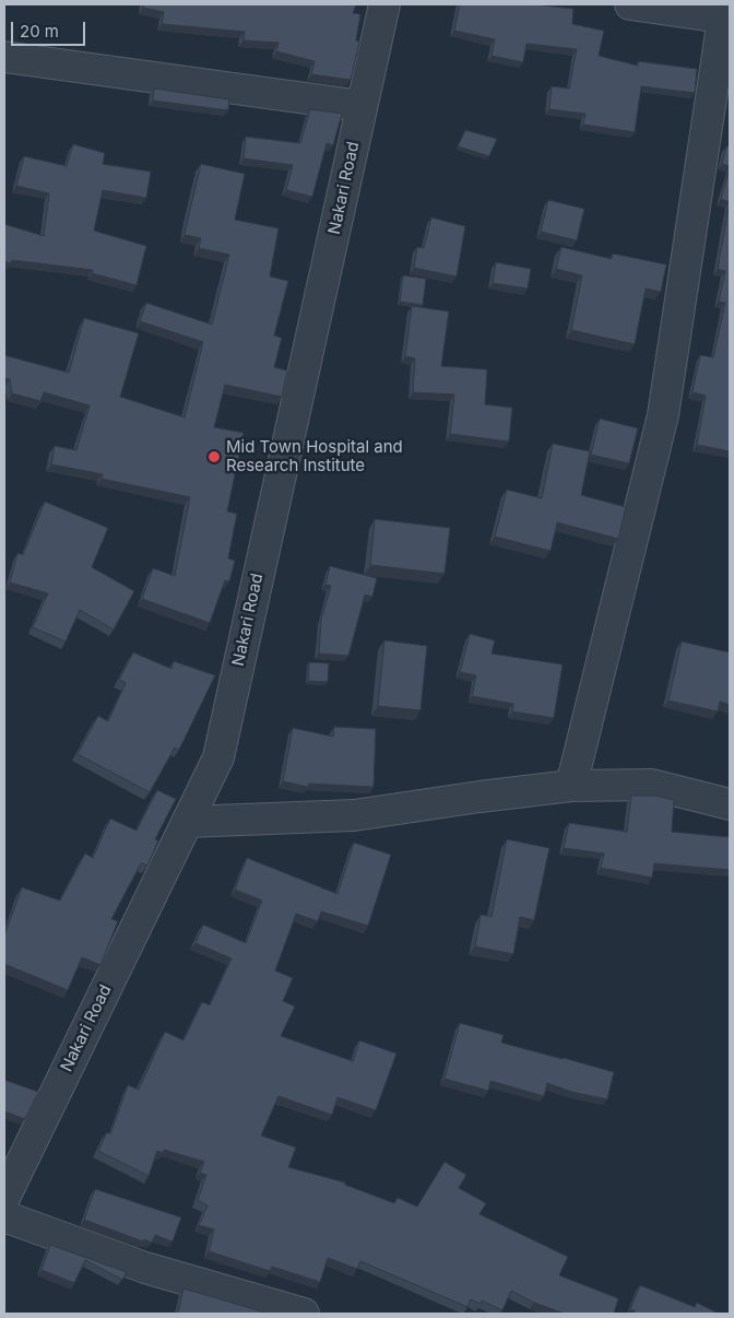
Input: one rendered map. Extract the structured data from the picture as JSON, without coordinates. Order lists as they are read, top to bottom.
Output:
{
  "streets": {
    "street": ["Nakari Road"]
  },
  "places": ["Mid Town Hospital and Research Institute"],
  "scale_bar": "20 m"
}
